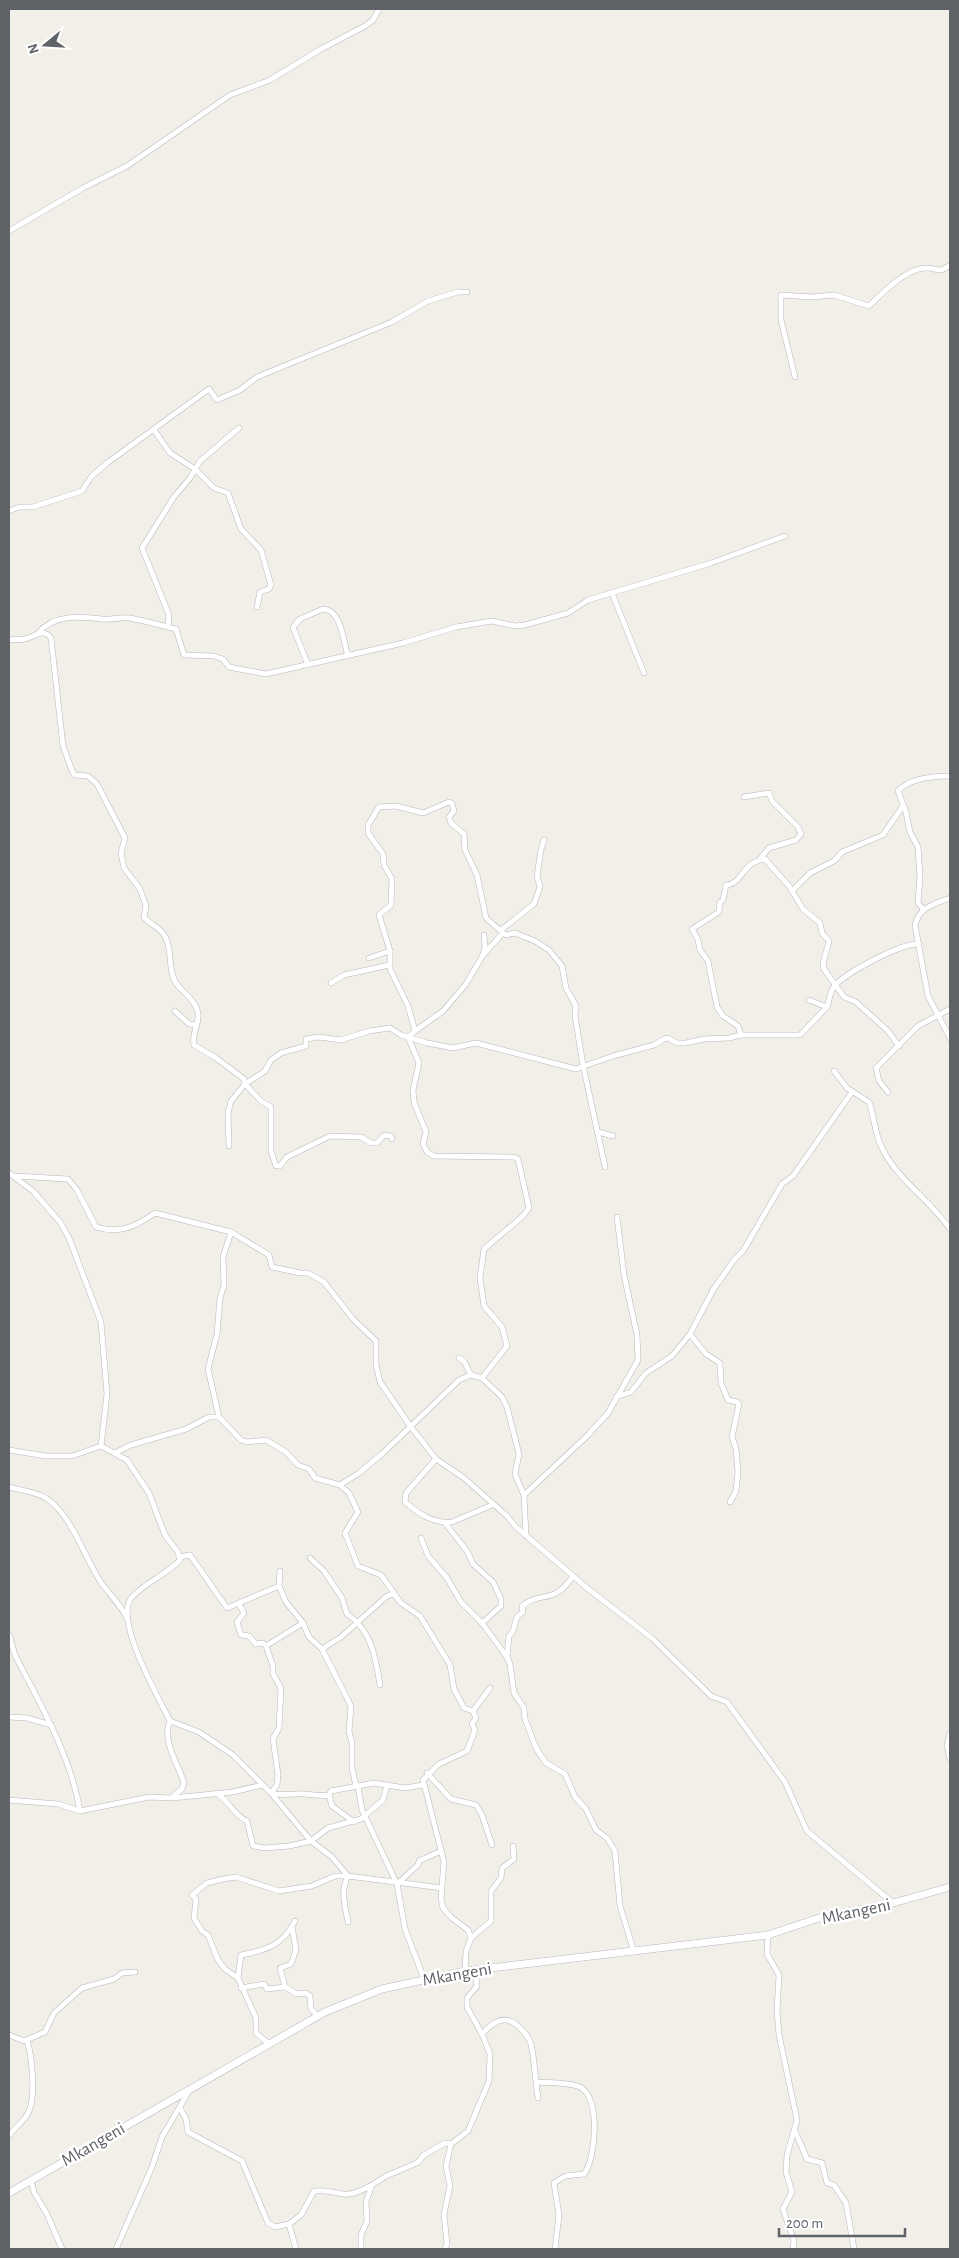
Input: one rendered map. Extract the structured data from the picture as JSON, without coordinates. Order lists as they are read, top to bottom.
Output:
{
  "streets": {
    "street": ["Mkangeni"]
  },
  "scale_bar": "200 m",
  "north": "left"
}
